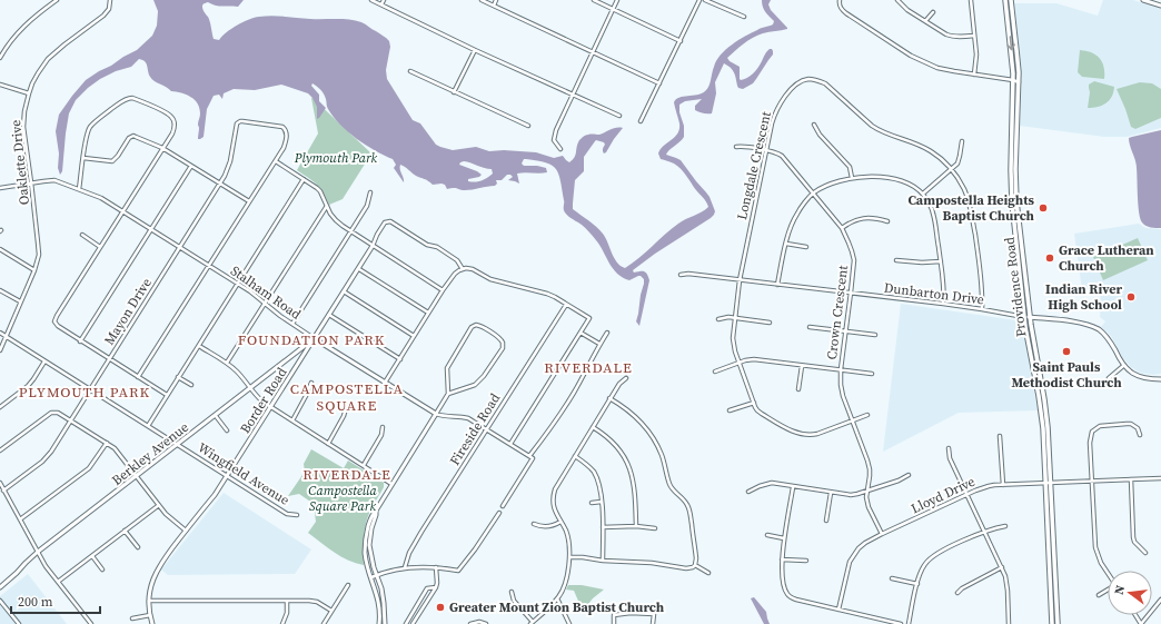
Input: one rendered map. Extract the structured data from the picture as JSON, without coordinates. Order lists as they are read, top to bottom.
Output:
{
  "streets": {
    "main road": ["Providence Road"],
    "street": [
      "Oaklette Drive",
      "Longdale Crescent",
      "Stalham Road",
      "Dunbarton Drive",
      "Mayon Drive",
      "Crown Crescent",
      "Border Road",
      "Fireside Road",
      "Berkley Avenue",
      "Wingfield Avenue",
      "Lloyd Drive"
    ]
  },
  "crossings": [
    ["Oaklette Drive", "Stalham Road"],
    ["Oaklette Drive", "Wingfield Avenue"],
    ["Longdale Crescent", "Dunbarton Drive"],
    ["Longdale Crescent", "Crown Crescent"],
    ["Providence Road", "Dunbarton Drive"],
    ["Providence Road", "Lloyd Drive"],
    ["Stalham Road", "Mayon Drive"],
    ["Stalham Road", "Border Road"],
    ["Stalham Road", "Fireside Road"],
    ["Stalham Road", "Berkley Avenue"],
    ["Dunbarton Drive", "Crown Crescent"],
    ["Mayon Drive", "Wingfield Avenue"],
    ["Crown Crescent", "Lloyd Drive"],
    ["Border Road", "Berkley Avenue"],
    ["Border Road", "Wingfield Avenue"],
    ["Berkley Avenue", "Wingfield Avenue"]
  ],
  "districts": [
    "FOUNDATION PARK",
    "RIVERDALE",
    "CAMPOSTELLA SQUARE",
    "PLYMOUTH PARK",
    "RIVERDALE"
  ],
  "parks": ["Plymouth Park", "Campostella Square Park"],
  "places": [
    "Campostella Heights Baptist Church",
    "Grace Lutheran Church",
    "Indian River High School",
    "Saint Pauls Methodist Church",
    "Greater Mount Zion Baptist Church"
  ],
  "scale_bar": "200 m",
  "north": "left"
}
